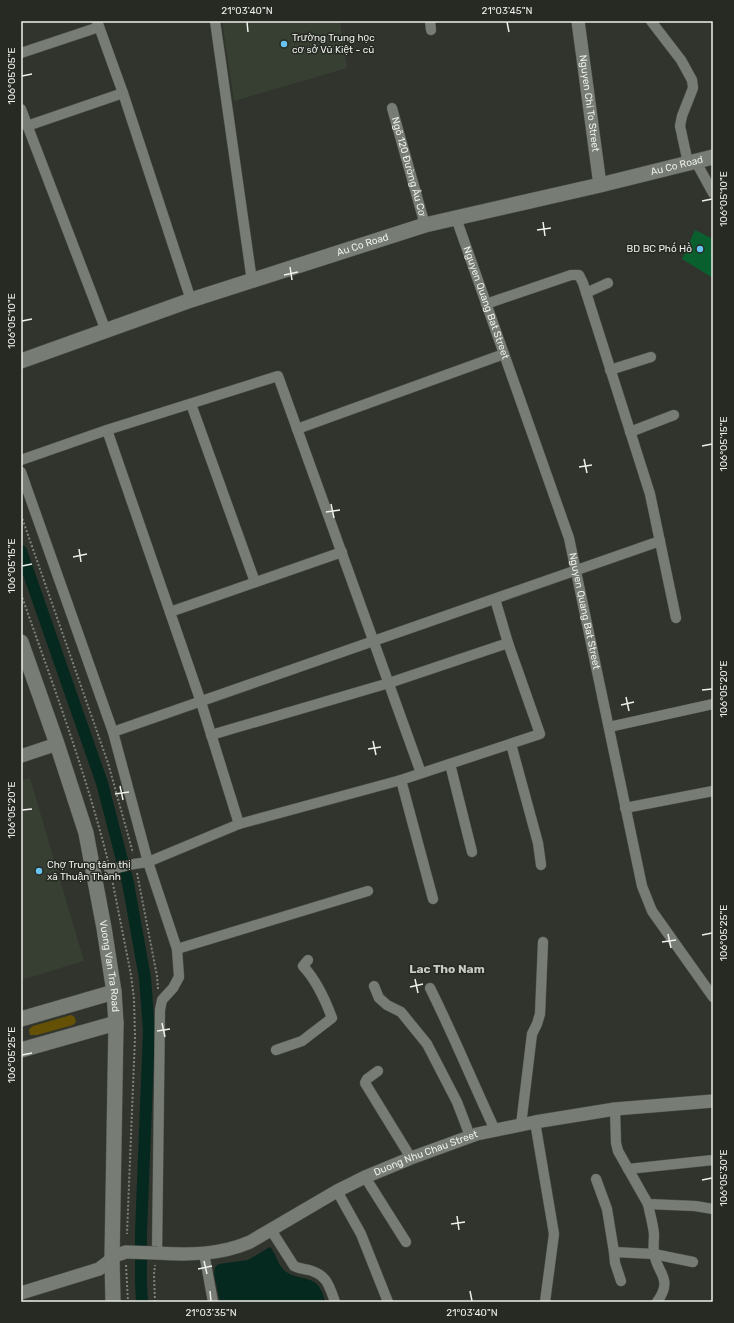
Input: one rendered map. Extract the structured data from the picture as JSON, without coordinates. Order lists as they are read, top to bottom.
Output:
{
  "streets": {
    "main road": ["Au Co Road", "Vuong Van Tra Road"],
    "street": [
      "Nguyen Chi To Street",
      "Ngõ 120 Đường Âu Cơ",
      "Nguyen Quang Bat Street",
      "Duong Nhu Chau Street"
    ]
  },
  "crossings": [
    ["Nguyen Chi To Street", "Au Co Road"],
    ["Au Co Road", "Ngõ 120 Đường Âu Cơ"],
    ["Au Co Road", "Nguyen Quang Bat Street"],
    ["Vuong Van Tra Road", "Duong Nhu Chau Street"]
  ],
  "districts": ["Lac Tho Nam"],
  "places": ["Trường Trung học cơ sở Vũ Kiệt - cũ", "BD BC Phố Hồ", "Chợ Trung tâm thị xã Thuận Thành"],
  "coordinates": [
    "21°03'40\"N",
    "21°03'45\"N",
    "106°05'05\"E",
    "106°05'10\"E",
    "106°05'15\"E",
    "106°05'20\"E",
    "106°05'25\"E",
    "106°05'30\"E",
    "21°03'35\"N"
  ]
}
